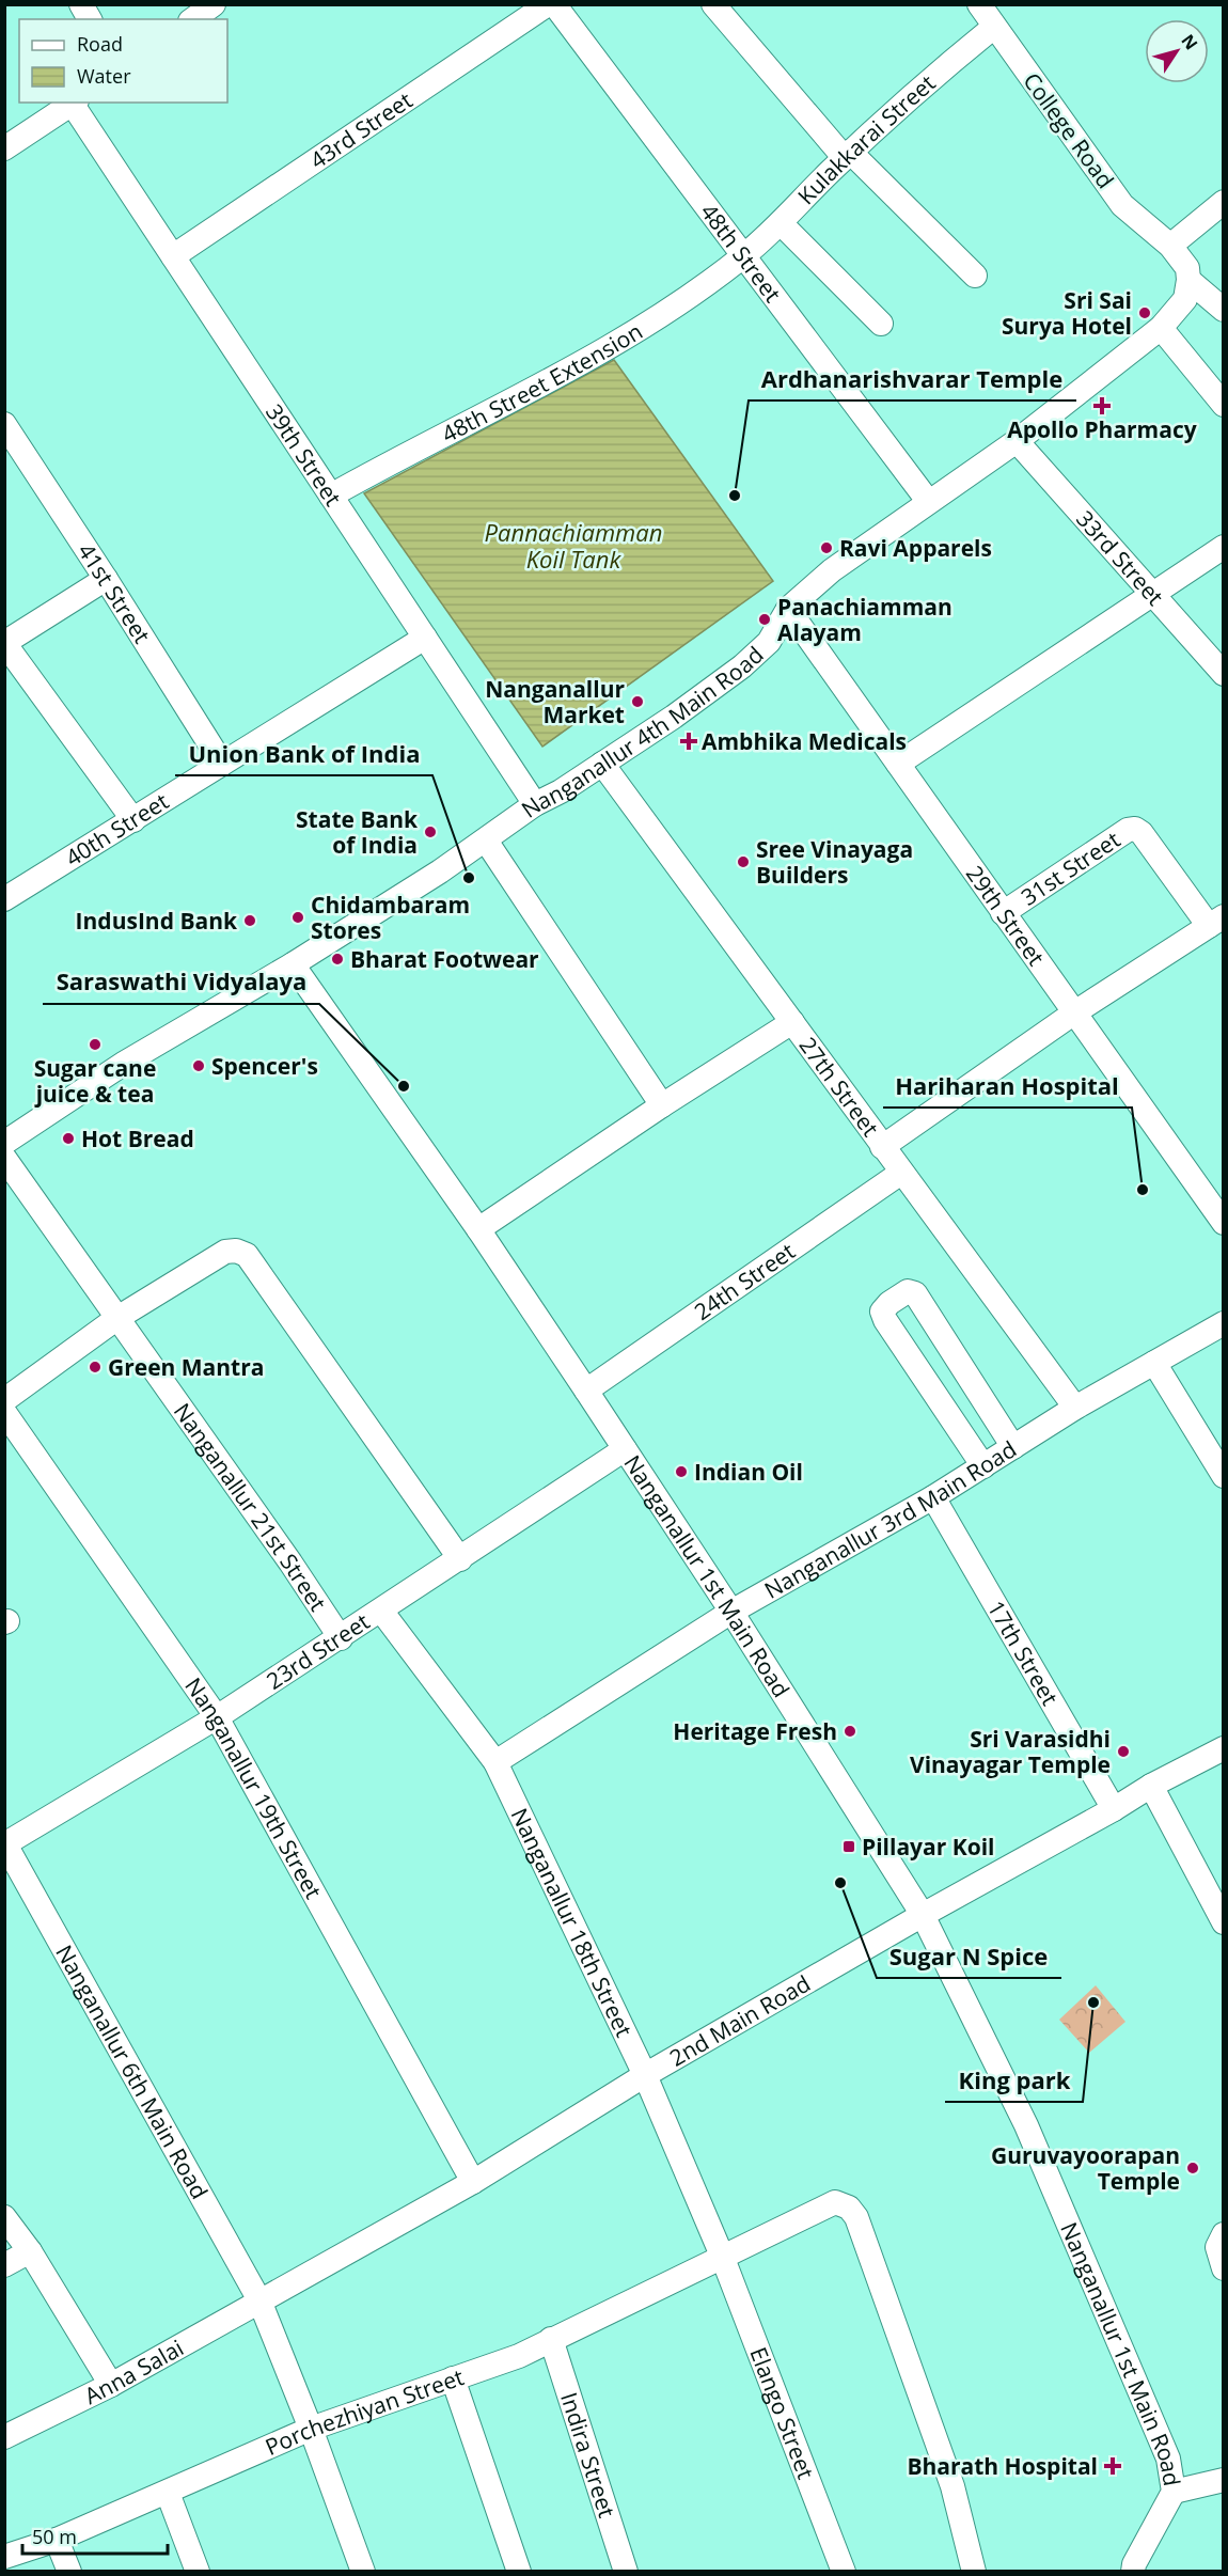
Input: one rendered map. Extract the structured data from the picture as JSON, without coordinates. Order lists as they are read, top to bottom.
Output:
{
  "streets": {
    "street": [
      "43rd Street",
      "College Road",
      "Kulakkarai Street",
      "48th Street",
      "48th Street Extension",
      "39th Street",
      "33rd Street",
      "41st Street",
      "Nanganallur 4th Main Road",
      "40th Street",
      "31st Street",
      "29th Street",
      "27th Street",
      "24th Street",
      "Nanganallur 21st Street",
      "Nanganallur 3rd Main Road",
      "Nanganallur 1st Main Road",
      "23rd Street",
      "17th Street",
      "Nanganallur 19th Street",
      "Nanganallur 18th Street",
      "2nd Main Road",
      "Nanganallur 6th Main Road",
      "Anna Salai",
      "Porchezhiyan Street",
      "Elango Street",
      "Indira Street"
    ]
  },
  "crossings": [
    ["43rd Street", "39th Street"],
    ["College Road", "Kulakkarai Street"],
    ["Kulakkarai Street", "48th Street"],
    ["Kulakkarai Street", "48th Street Extension"],
    ["48th Street", "48th Street Extension"],
    ["48th Street", "Nanganallur 4th Main Road"],
    ["48th Street Extension", "39th Street"],
    ["39th Street", "Nanganallur 4th Main Road"],
    ["39th Street", "40th Street"],
    ["33rd Street", "Nanganallur 4th Main Road"],
    ["41st Street", "40th Street"],
    ["Nanganallur 4th Main Road", "29th Street"],
    ["Nanganallur 4th Main Road", "27th Street"],
    ["Nanganallur 4th Main Road", "Nanganallur 1st Main Road"],
    ["31st Street", "29th Street"],
    ["27th Street", "24th Street"],
    ["27th Street", "Nanganallur 3rd Main Road"],
    ["24th Street", "Nanganallur 1st Main Road"],
    ["Nanganallur 21st Street", "23rd Street"],
    ["Nanganallur 3rd Main Road", "Nanganallur 1st Main Road"],
    ["Nanganallur 3rd Main Road", "17th Street"],
    ["Nanganallur 3rd Main Road", "Nanganallur 18th Street"],
    ["Nanganallur 1st Main Road", "23rd Street"],
    ["Nanganallur 1st Main Road", "2nd Main Road"],
    ["23rd Street", "Nanganallur 19th Street"],
    ["23rd Street", "Nanganallur 18th Street"],
    ["23rd Street", "Nanganallur 6th Main Road"],
    ["17th Street", "2nd Main Road"],
    ["Nanganallur 19th Street", "2nd Main Road"],
    ["Nanganallur 18th Street", "2nd Main Road"],
    ["Nanganallur 18th Street", "Porchezhiyan Street"],
    ["Nanganallur 18th Street", "Elango Street"],
    ["2nd Main Road", "Nanganallur 6th Main Road"],
    ["2nd Main Road", "Anna Salai"],
    ["Nanganallur 6th Main Road", "Anna Salai"],
    ["Nanganallur 6th Main Road", "Porchezhiyan Street"],
    ["Porchezhiyan Street", "Elango Street"],
    ["Porchezhiyan Street", "Indira Street"]
  ],
  "water": ["Pannachiamman Koil Tank"],
  "places": {
    "other": [
      "Sri Sai Surya Hotel",
      "Ardhanarishvarar Temple",
      "Ravi Apparels",
      "Panachiamman Alayam",
      "Nanganallur Market",
      "State Bank of India",
      "Sree Vinayaga Builders",
      "Union Bank of India",
      "Chidambaram Stores",
      "IndusInd Bank",
      "Bharat Footwear",
      "Sugar cane juice & tea",
      "Spencer's",
      "Saraswathi Vidyalaya",
      "Hot Bread",
      "Hariharan Hospital",
      "Green Mantra",
      "Indian Oil",
      "Heritage Fresh",
      "Sri Varasidhi Vinayagar Temple",
      "Sugar N Spice",
      "King park",
      "Guruvayoorapan Temple"
    ],
    "health": ["Apollo Pharmacy", "Ambhika Medicals", "Bharath Hospital"],
    "transit": ["Pillayar Koil"]
  },
  "legend": ["Road", "Water"],
  "scale_bar": "50 m",
  "north": "top right"
}
